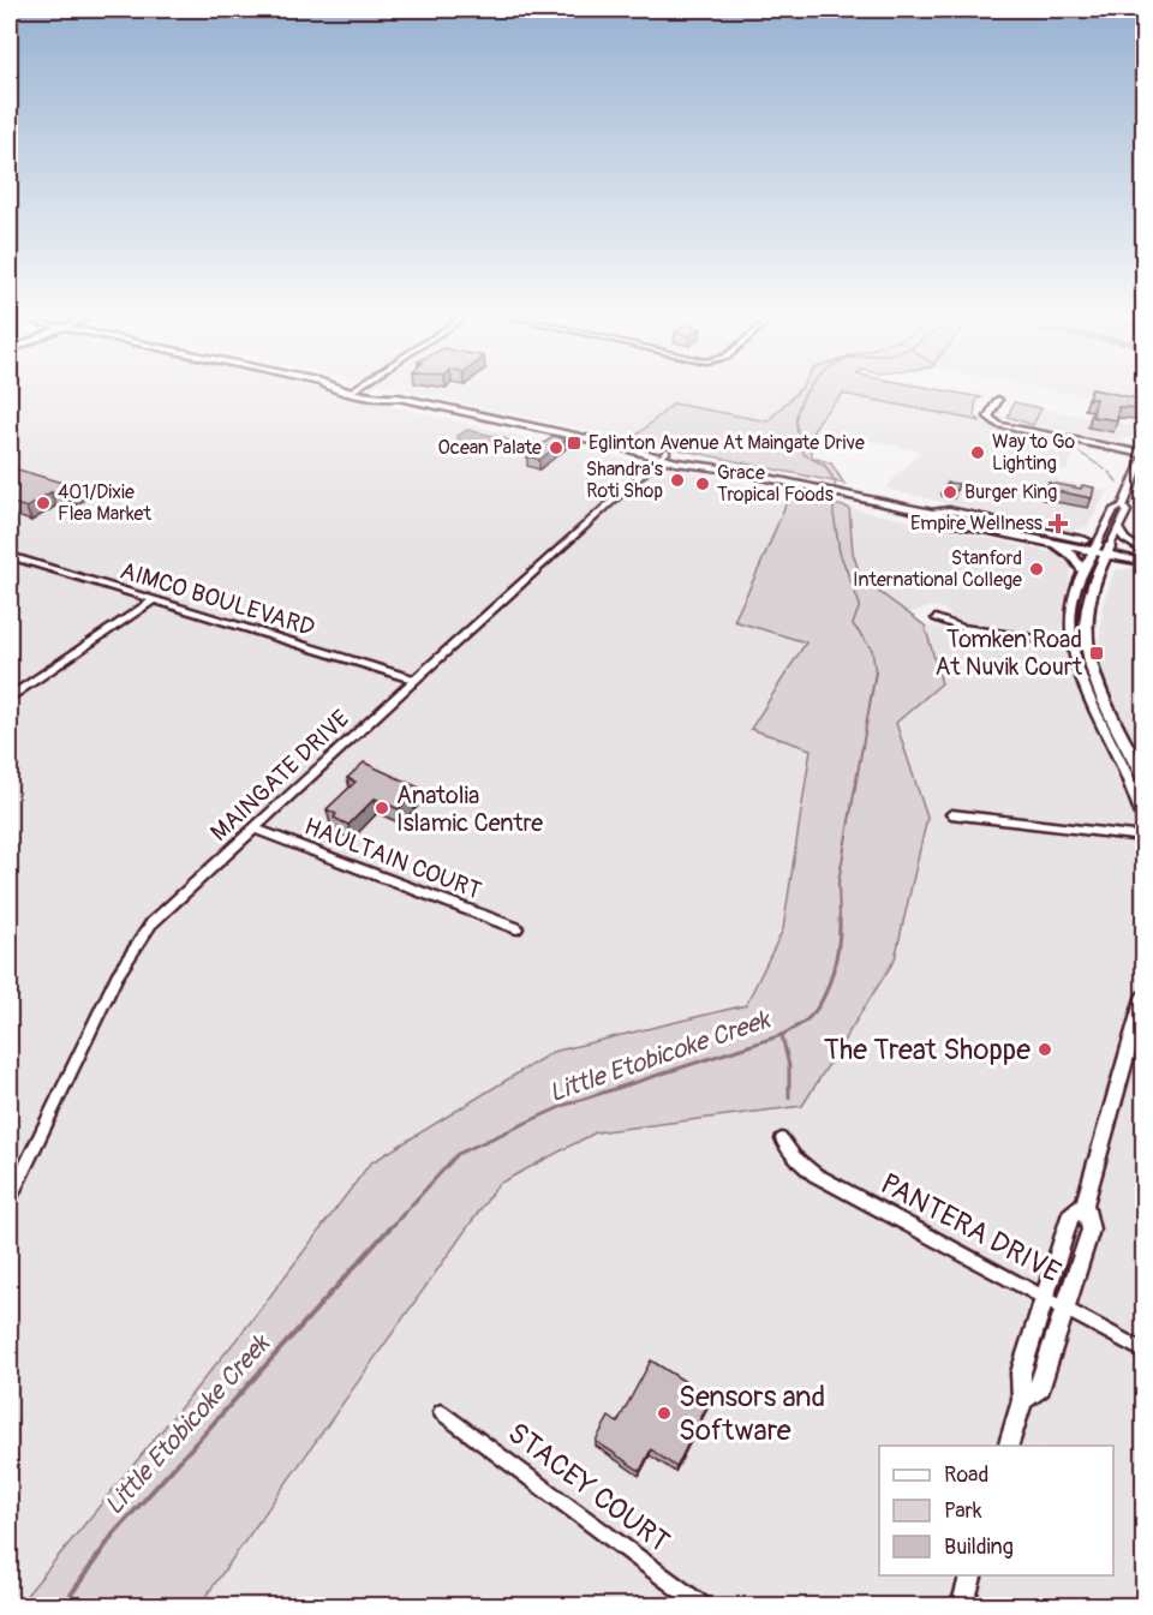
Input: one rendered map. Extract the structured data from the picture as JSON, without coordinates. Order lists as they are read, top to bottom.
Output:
{
  "streets": {
    "street": [
      "AIMCO BOULEVARD",
      "MAINGATE DRIVE",
      "HAULTAIN COURT",
      "PANTERA DRIVE",
      "STACEY COURT"
    ]
  },
  "crossings": [
    ["AIMCO BOULEVARD", "MAINGATE DRIVE"],
    ["MAINGATE DRIVE", "HAULTAIN COURT"]
  ],
  "water": ["Little Etobicoke Creek"],
  "places": {
    "transit": ["Eglinton Avenue At Maingate Drive", "Tomken Road At Nuvik Court"],
    "other": [
      "Ocean Palate",
      "Way to Go Lighting",
      "Shandra's Roti Shop",
      "Grace Tropical Foods",
      "Burger King",
      "401/Dixie Flea Market",
      "Stanford International College",
      "Anatolia Islamic Centre",
      "The Treat Shoppe",
      "Sensors and Software"
    ],
    "health": ["Empire Wellness"]
  },
  "legend": ["Road", "Park", "Building"]
}
